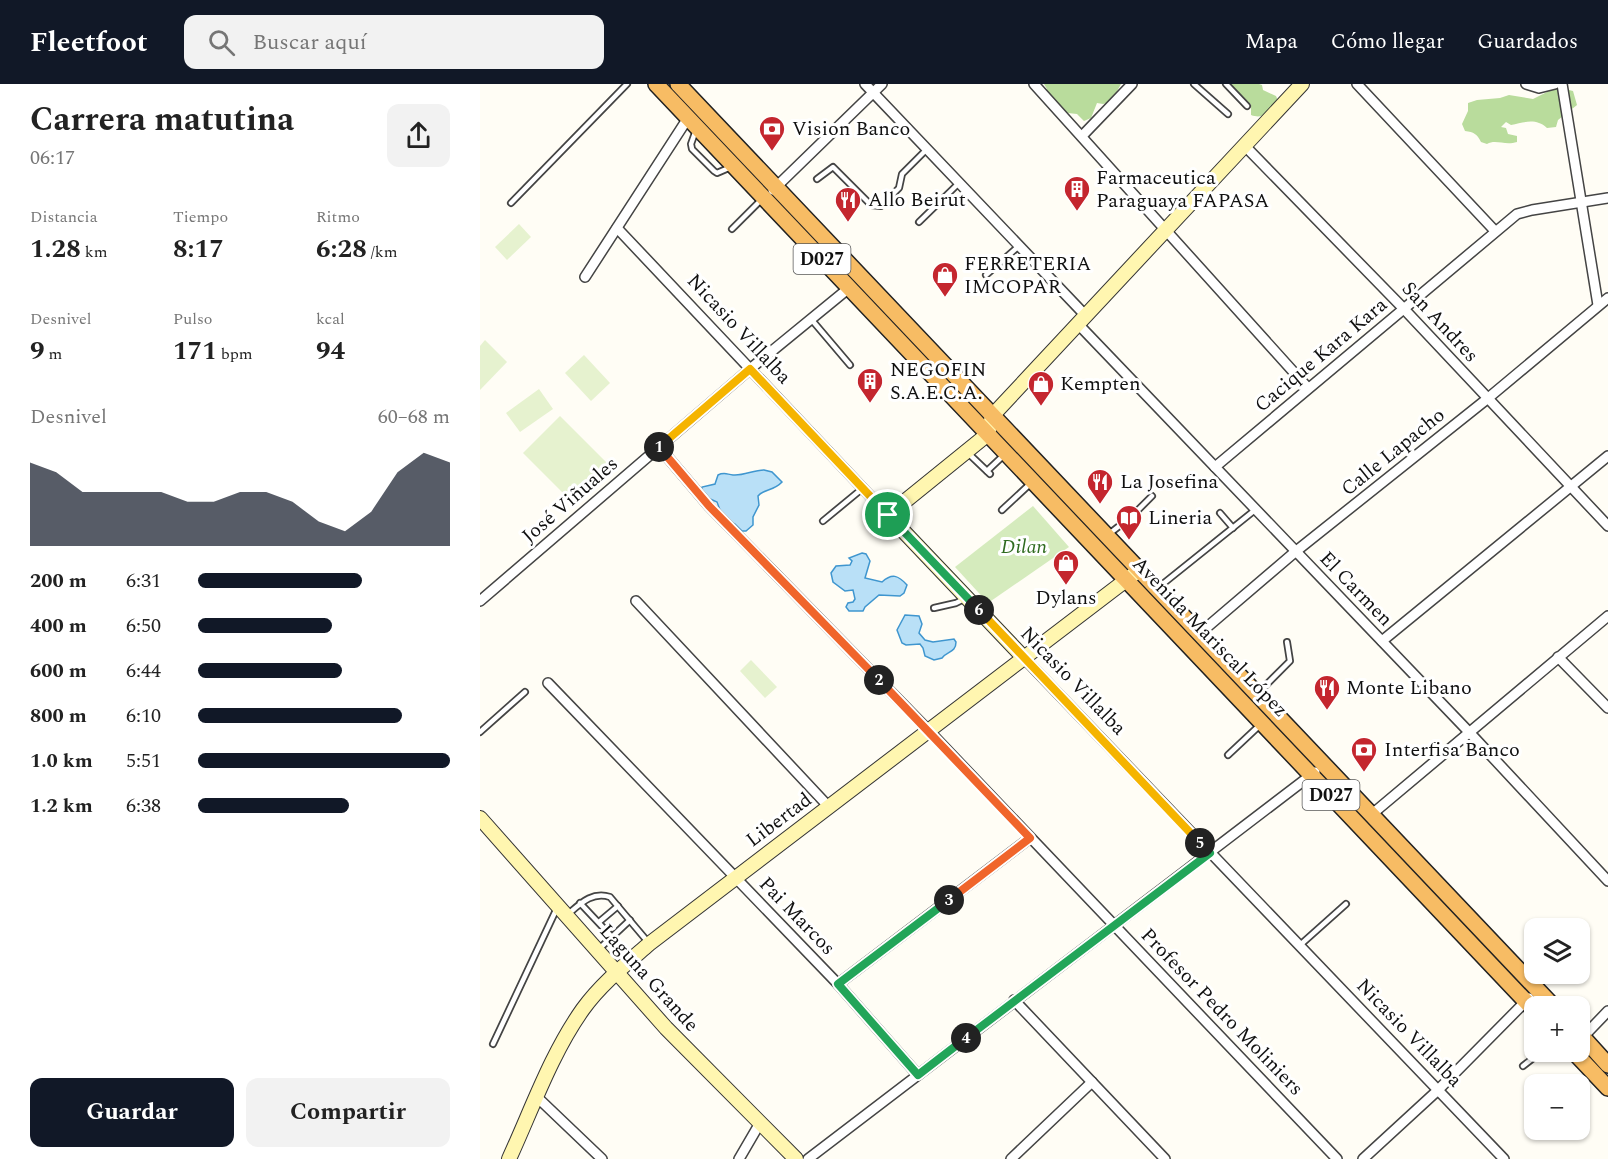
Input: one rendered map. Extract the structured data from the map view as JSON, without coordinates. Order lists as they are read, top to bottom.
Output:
{
  "streets": {
    "highway": ["D027", "Avenida Mariscal López"],
    "main road": ["Nicasio Villalba", "Libertad", "Laguna Grande"],
    "street": [
      "San Andres",
      "Cacique Kara Kara",
      "Calle Lapacho",
      "José Viñuales",
      "El Carmen",
      "Pai Marcos",
      "Profesor Pedro Moliniers"
    ]
  },
  "crossings": [
    ["San Andres", "Cacique Kara Kara"],
    ["San Andres", "Calle Lapacho"],
    ["Nicasio Villalba", "José Viñuales"],
    ["Nicasio Villalba", "Libertad"],
    ["Cacique Kara Kara", "El Carmen"],
    ["Calle Lapacho", "El Carmen"],
    ["Calle Lapacho", "Avenida Mariscal López"],
    ["José Viñuales", "Avenida Mariscal López"],
    ["José Viñuales", "Profesor Pedro Moliniers"],
    ["Avenida Mariscal López", "Libertad"],
    ["Libertad", "Pai Marcos"],
    ["Libertad", "Laguna Grande"],
    ["Libertad", "Profesor Pedro Moliniers"]
  ],
  "parks": ["Dilan"],
  "places": {
    "bank": ["Vision Banco", "Interfisa Banco"],
    "building": ["Farmaceutica Paraguaya FAPASA", "NEGOFIN S.A.E.C.A."],
    "restaurant": ["Allo Beirut", "La Josefina", "Monte Libano"],
    "shop": ["FERRETERIA IMCOPAR", "Kempten", "Dylans"],
    "library": ["Lineria"]
  },
  "page": {
    "header": "Fleetfoot",
    "search": "Buscar aquí",
    "nav": ["Mapa", "Cómo llegar", "Guardados"],
    "heading": ["Carrera matutina", "06:17"],
    "stats": [
      ["Distancia", "1.28 km"],
      ["Tiempo", "8:17"],
      ["Ritmo", "6:28 /km"],
      ["Desnivel", "9 m"],
      ["Pulso", "171 bpm"],
      ["kcal", "94"]
    ],
    "chart": ["Desnivel", "60–68 m"],
    "pins": [
      "1",
      "6",
      "2",
      "5",
      "3",
      "4"
    ],
    "list": [
      {
        "name": "200 m",
        "note": "6:31"
      },
      {
        "name": "400 m",
        "note": "6:50"
      },
      {
        "name": "600 m",
        "note": "6:44"
      },
      {
        "name": "800 m",
        "note": "6:10"
      },
      {
        "name": "1.0 km",
        "note": "5:51"
      },
      {
        "name": "1.2 km",
        "note": "6:38"
      }
    ],
    "map_buttons": ["+", "−"],
    "buttons": ["Guardar", "Compartir"]
  }
}
